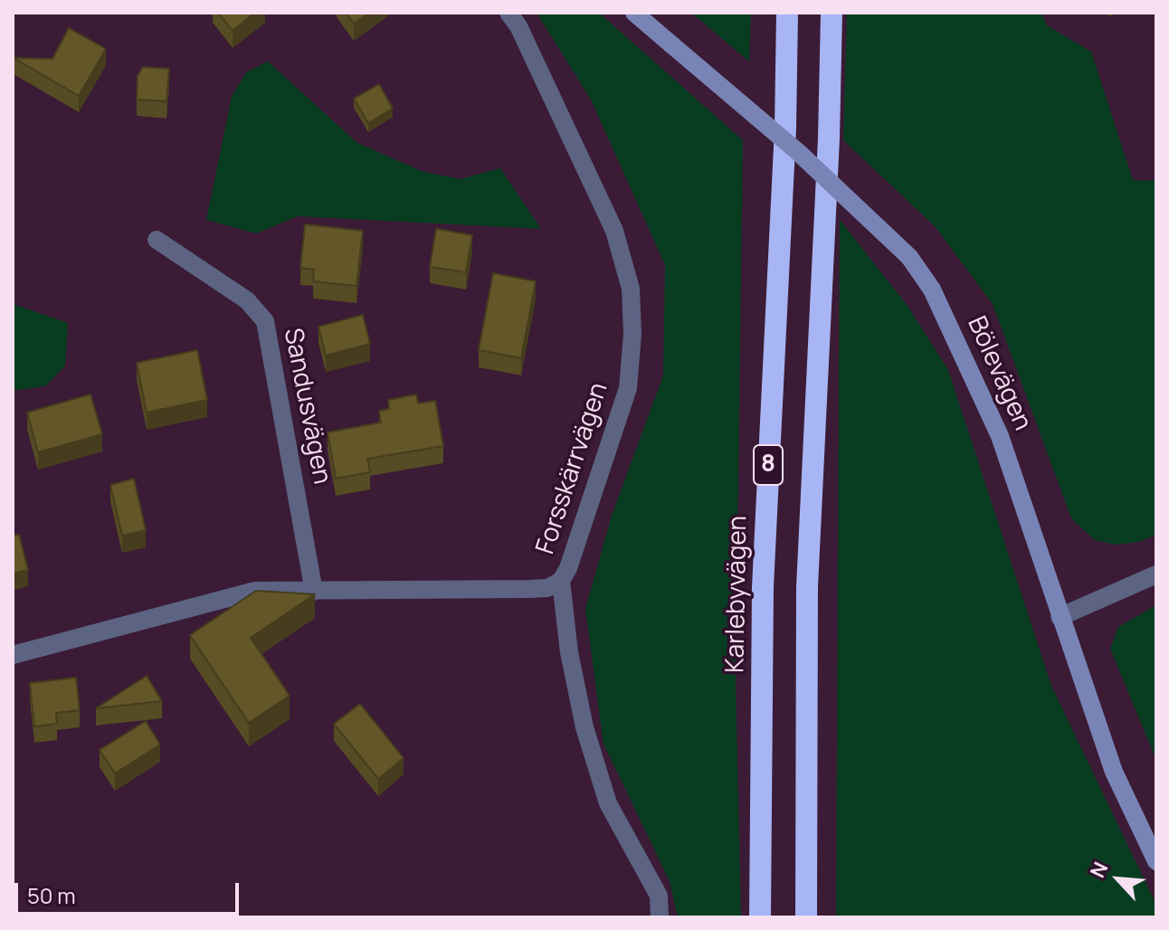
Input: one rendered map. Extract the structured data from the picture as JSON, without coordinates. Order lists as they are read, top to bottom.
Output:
{
  "streets": {
    "highway": ["8", "Karlebyvägen"],
    "main road": ["Bölevägen"],
    "street": ["Sandusvägen", "Forsskärrvägen"]
  },
  "crossings": [
    ["Sandusvägen", "Forsskärrvägen"]
  ],
  "scale_bar": "50 m",
  "north": "top left"
}
